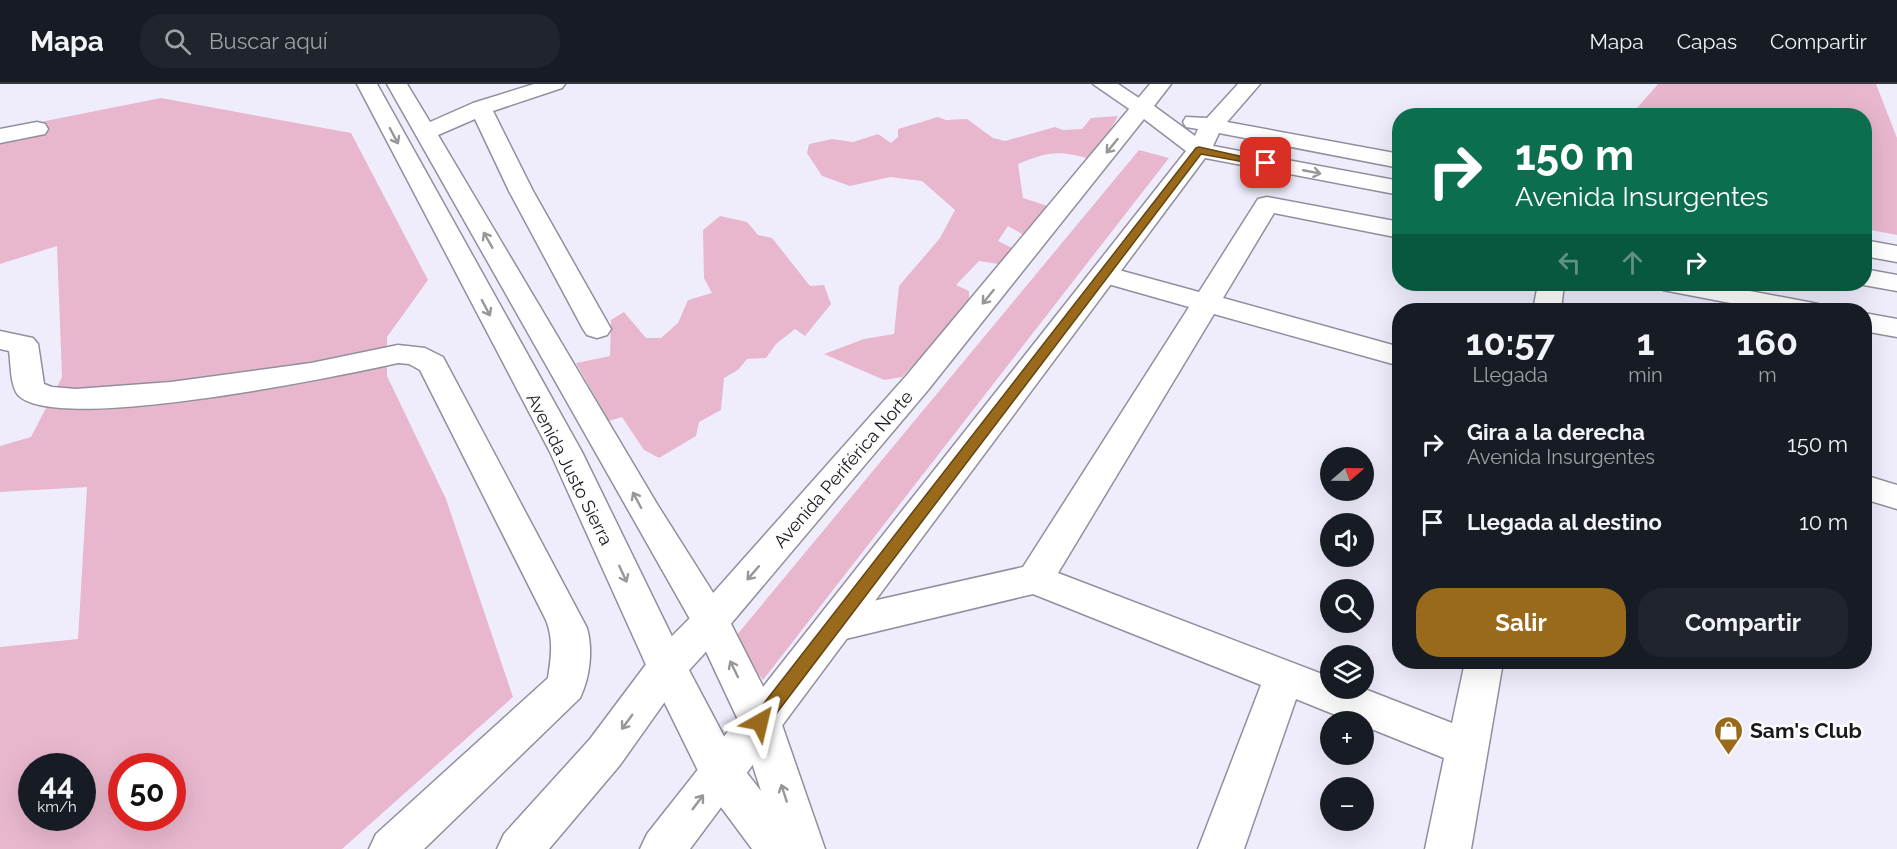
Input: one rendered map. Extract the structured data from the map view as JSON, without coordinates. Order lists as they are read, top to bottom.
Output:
{
  "streets": {
    "street": ["Avenida Justo Sierra", "Avenida Periférica Norte"]
  },
  "crossings": [
    ["Avenida Justo Sierra", "Avenida Periférica Norte"]
  ],
  "places": {
    "shop": ["Sam's Club"]
  },
  "north": "right",
  "page": {
    "header": "Mapa",
    "search": "Buscar aquí",
    "nav": ["Mapa", "Capas", "Compartir"],
    "turn": ["150 m", "Avenida Insurgentes"],
    "eta": [
      "10:57",
      "Llegada",
      "1",
      "min",
      "160",
      "m"
    ],
    "list": [
      {
        "name": "Gira a la derecha",
        "note": "Avenida Insurgentes",
        "value": "150 m"
      },
      {
        "name": "Llegada al destino",
        "value": "10 m"
      }
    ],
    "map_buttons": ["+", "−"],
    "buttons": ["Salir", "Compartir"],
    "speed": "44 km/h",
    "limit": "50"
  }
}
